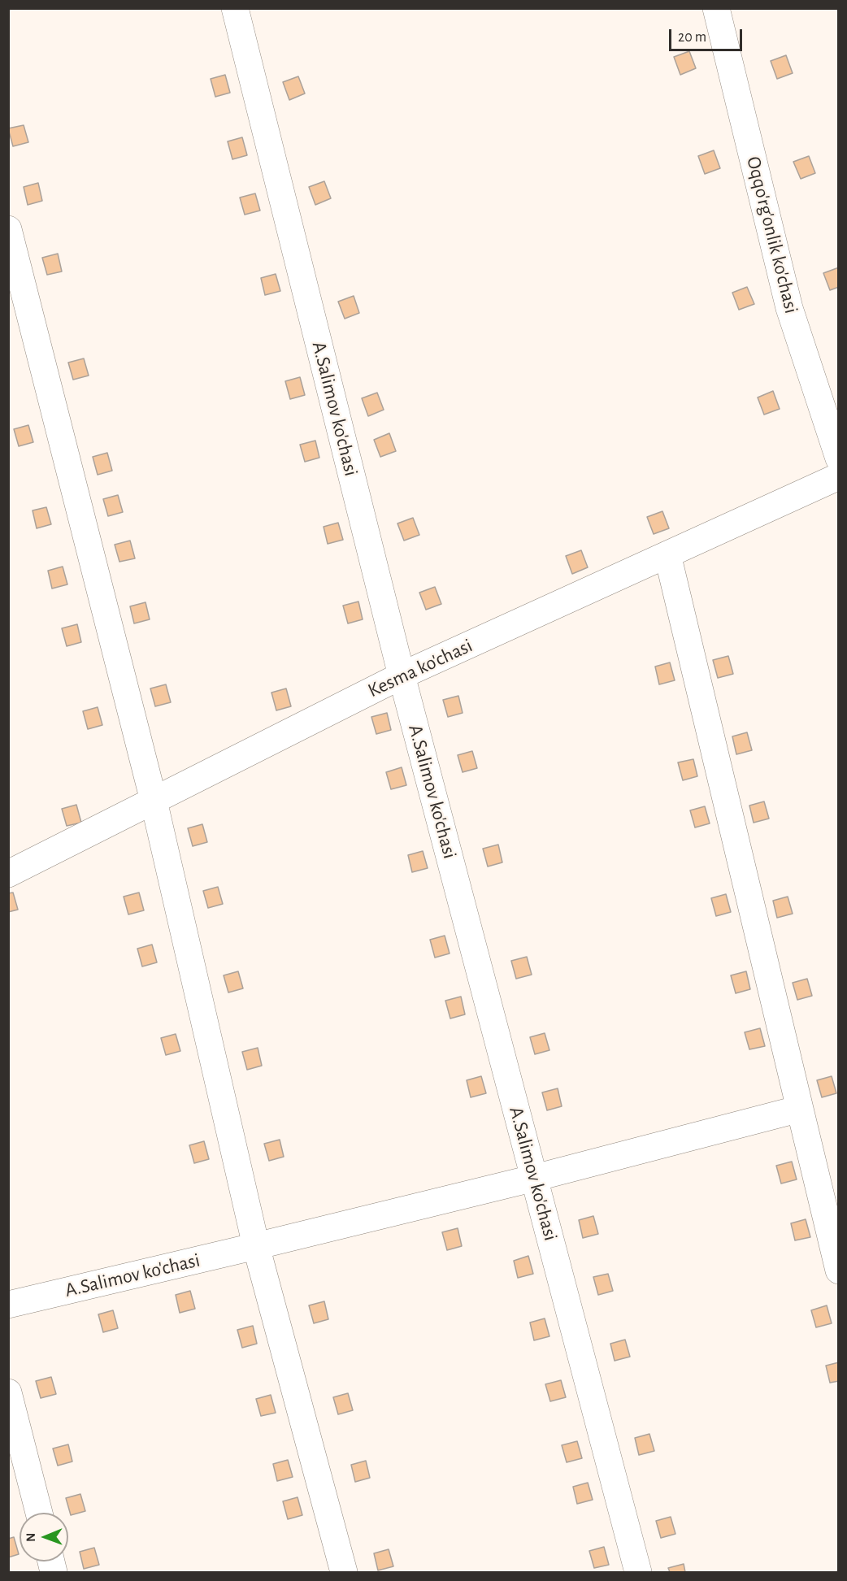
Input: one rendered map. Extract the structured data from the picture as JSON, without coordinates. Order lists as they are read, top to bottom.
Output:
{
  "streets": {
    "street": ["Oqqo'rg'onlik ko'chasi", "A.Salimov ko'chasi", "Kesma ko'chasi"]
  },
  "crossings": [
    ["A.Salimov ko'chasi", "Kesma ko'chasi"]
  ],
  "scale_bar": "20 m",
  "north": "left"
}
